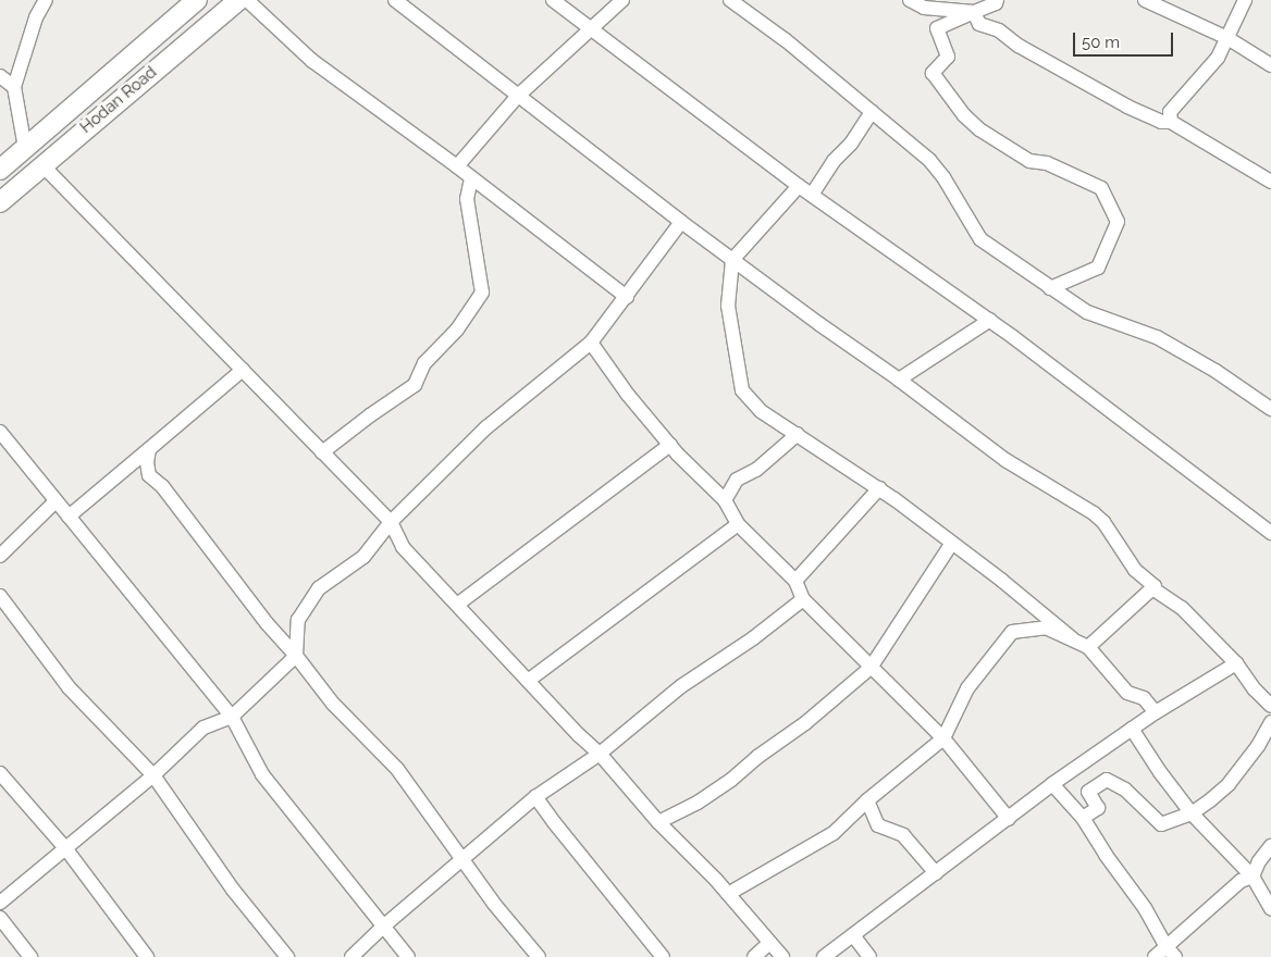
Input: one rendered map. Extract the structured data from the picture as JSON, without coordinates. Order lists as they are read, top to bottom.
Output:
{
  "streets": {
    "main road": ["Hodan Road"]
  },
  "scale_bar": "50 m"
}
